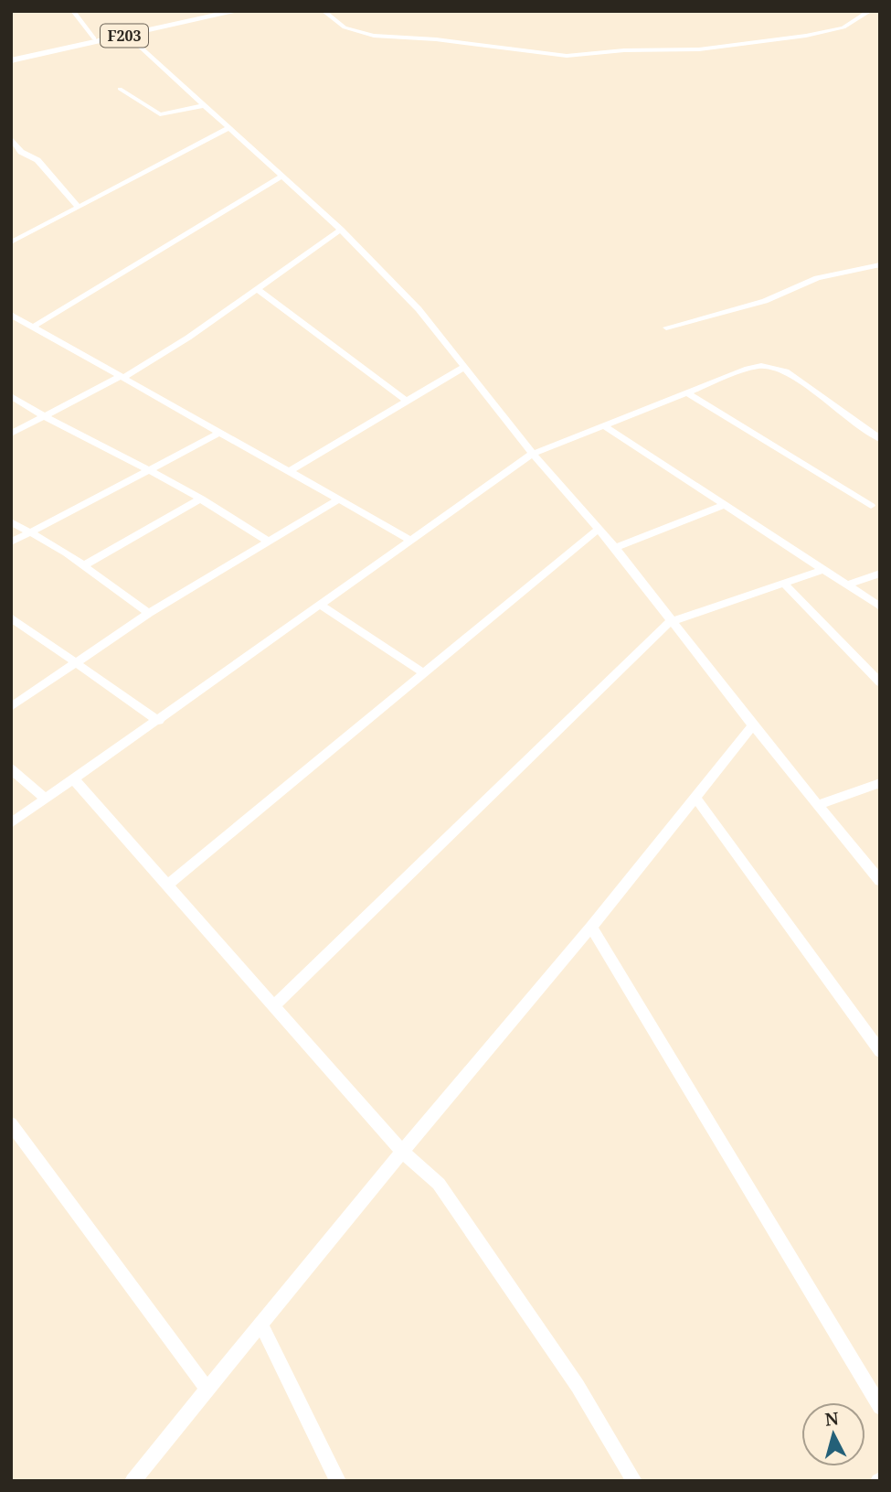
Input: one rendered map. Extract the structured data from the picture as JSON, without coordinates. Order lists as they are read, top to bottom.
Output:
{
  "streets": {
    "main road": ["F203"]
  },
  "north": "top"
}
